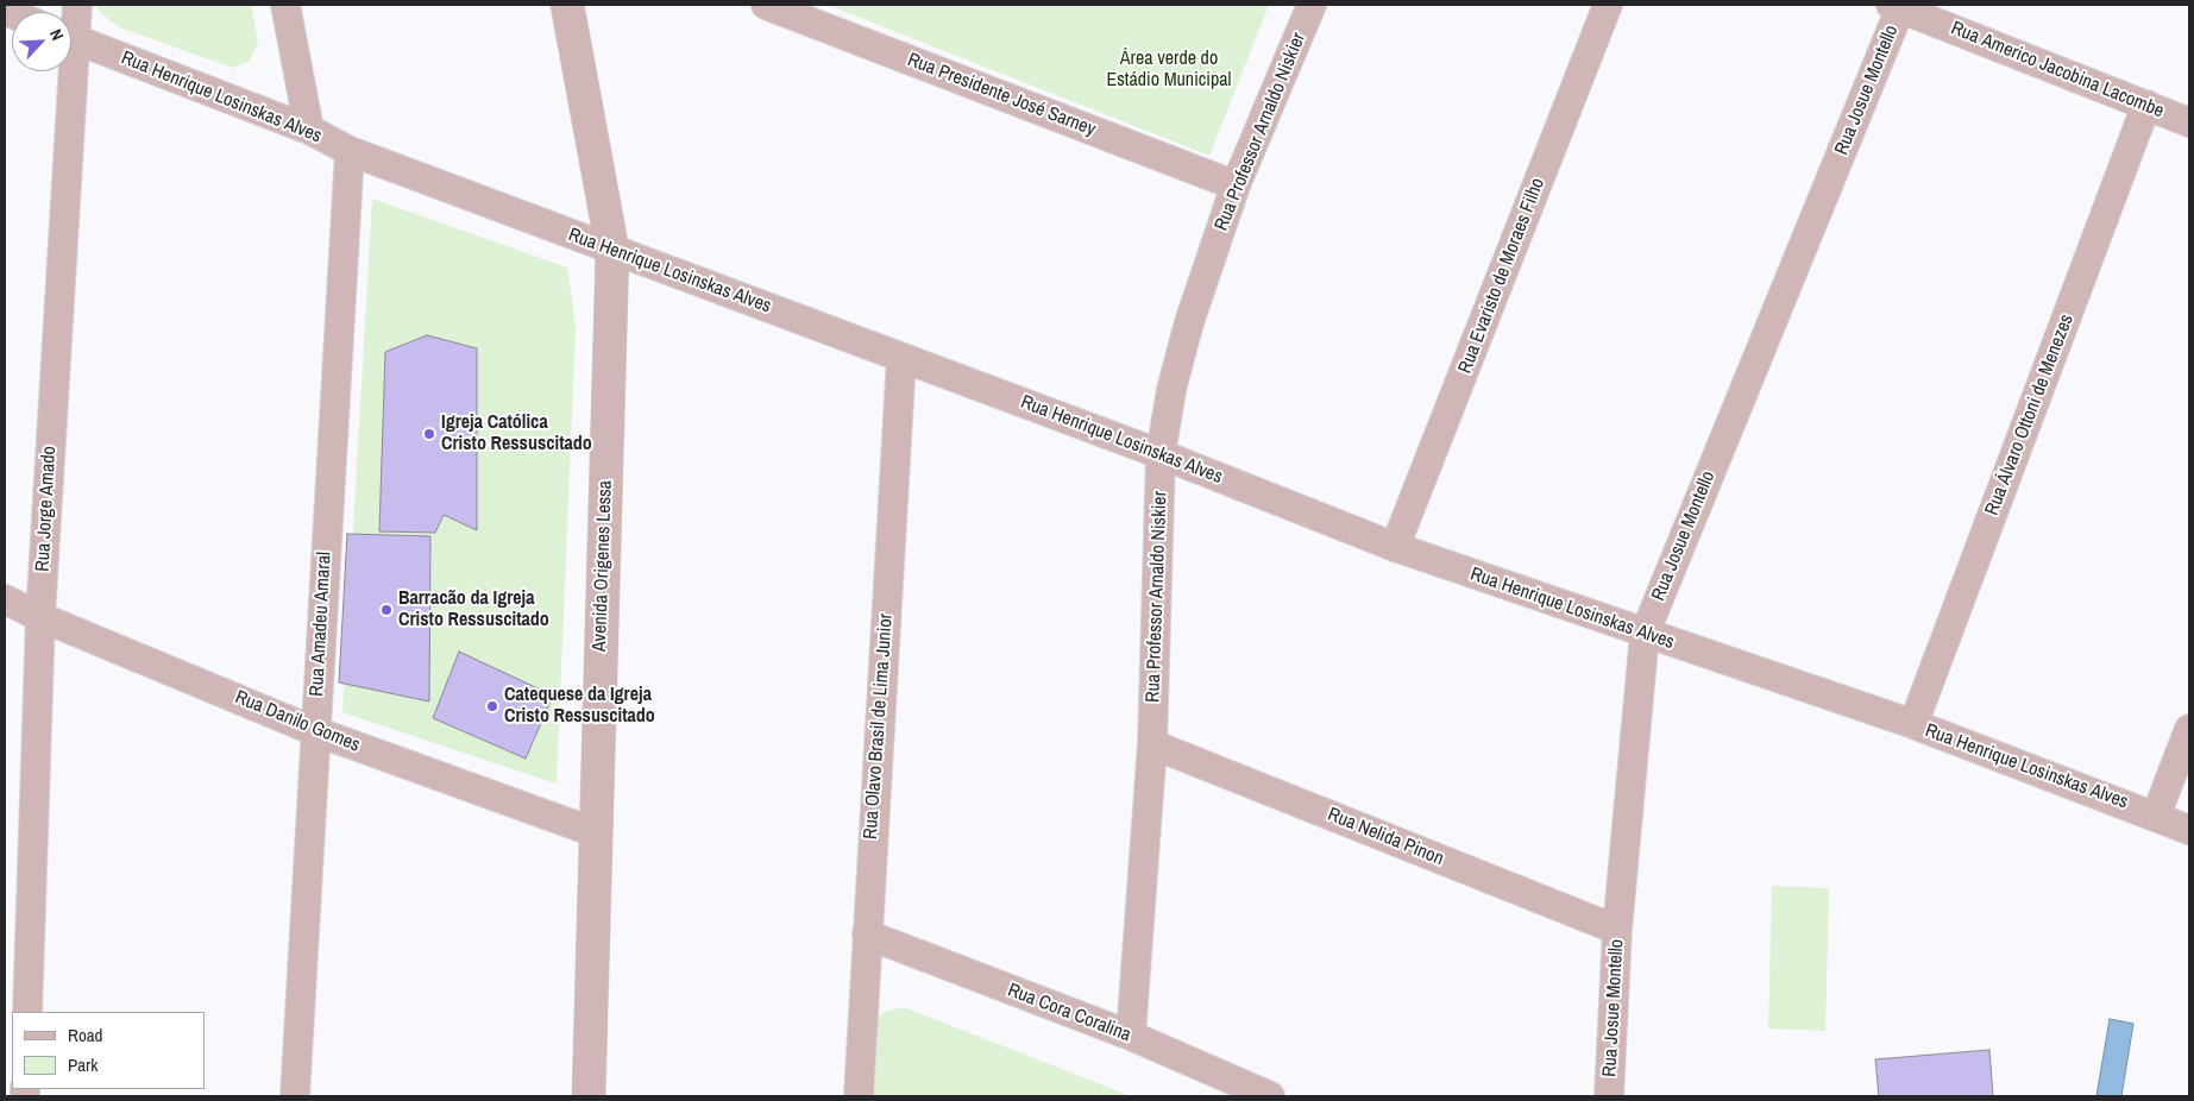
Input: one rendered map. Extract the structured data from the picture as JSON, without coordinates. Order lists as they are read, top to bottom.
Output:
{
  "streets": {
    "street": [
      "Rua Americo Jacobina Lacombe",
      "Rua Josue Montello",
      "Rua Presidente José Sarney",
      "Rua Henrique Losinskas Alves",
      "Rua Professor Arnaldo Niskier",
      "Rua Evaristo de Moraes Filho",
      "Rua Álvaro Ottoni de Menezes",
      "Rua Jorge Amado",
      "Avenida Origenes Lessa",
      "Rua Amadeu Amaral",
      "Rua Danilo Gomes",
      "Rua Olavo Brasil de Lima Junior",
      "Rua Nelida Pinon",
      "Rua Cora Coralina"
    ]
  },
  "crossings": [
    ["Rua Americo Jacobina Lacombe", "Rua Josue Montello"],
    ["Rua Americo Jacobina Lacombe", "Rua Álvaro Ottoni de Menezes"],
    ["Rua Josue Montello", "Rua Henrique Losinskas Alves"],
    ["Rua Josue Montello", "Rua Nelida Pinon"],
    ["Rua Presidente José Sarney", "Rua Professor Arnaldo Niskier"],
    ["Rua Henrique Losinskas Alves", "Rua Professor Arnaldo Niskier"],
    ["Rua Henrique Losinskas Alves", "Rua Evaristo de Moraes Filho"],
    ["Rua Henrique Losinskas Alves", "Rua Álvaro Ottoni de Menezes"],
    ["Rua Henrique Losinskas Alves", "Avenida Origenes Lessa"],
    ["Rua Henrique Losinskas Alves", "Rua Amadeu Amaral"],
    ["Rua Henrique Losinskas Alves", "Rua Olavo Brasil de Lima Junior"],
    ["Rua Professor Arnaldo Niskier", "Rua Nelida Pinon"],
    ["Rua Professor Arnaldo Niskier", "Rua Cora Coralina"],
    ["Rua Jorge Amado", "Rua Danilo Gomes"],
    ["Avenida Origenes Lessa", "Rua Danilo Gomes"],
    ["Rua Amadeu Amaral", "Rua Danilo Gomes"],
    ["Rua Olavo Brasil de Lima Junior", "Rua Cora Coralina"]
  ],
  "parks": ["Área verde do Estádio Municipal"],
  "places": ["Igreja Católica Cristo Ressuscitado", "Barracão da Igreja Cristo Ressuscitado", "Catequese da Igreja Cristo Ressuscitado"],
  "legend": ["Road", "Park"],
  "north": "top right"
}
